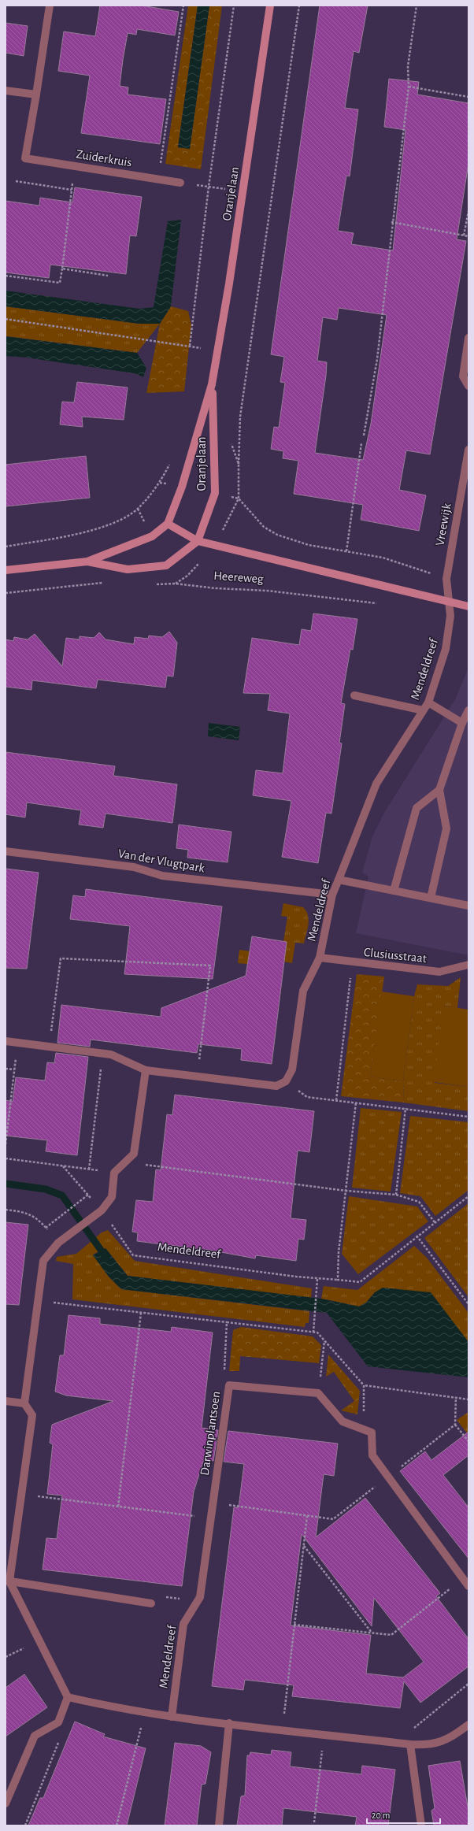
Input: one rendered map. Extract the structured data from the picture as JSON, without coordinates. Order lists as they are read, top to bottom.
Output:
{
  "streets": {
    "main road": ["Oranjelaan", "Heereweg"],
    "street": [
      "Zuiderkruis",
      "Vreewijk",
      "Mendeldreef",
      "Van der Vlugtpark",
      "Clusiusstraat",
      "Darwinplantsoen"
    ]
  },
  "crossings": [
    ["Oranjelaan", "Heereweg"],
    ["Vreewijk", "Heereweg"],
    ["Vreewijk", "Mendeldreef"],
    ["Heereweg", "Mendeldreef"],
    ["Mendeldreef", "Van der Vlugtpark"],
    ["Mendeldreef", "Clusiusstraat"],
    ["Mendeldreef", "Darwinplantsoen"]
  ],
  "scale_bar": "20 m"
}
